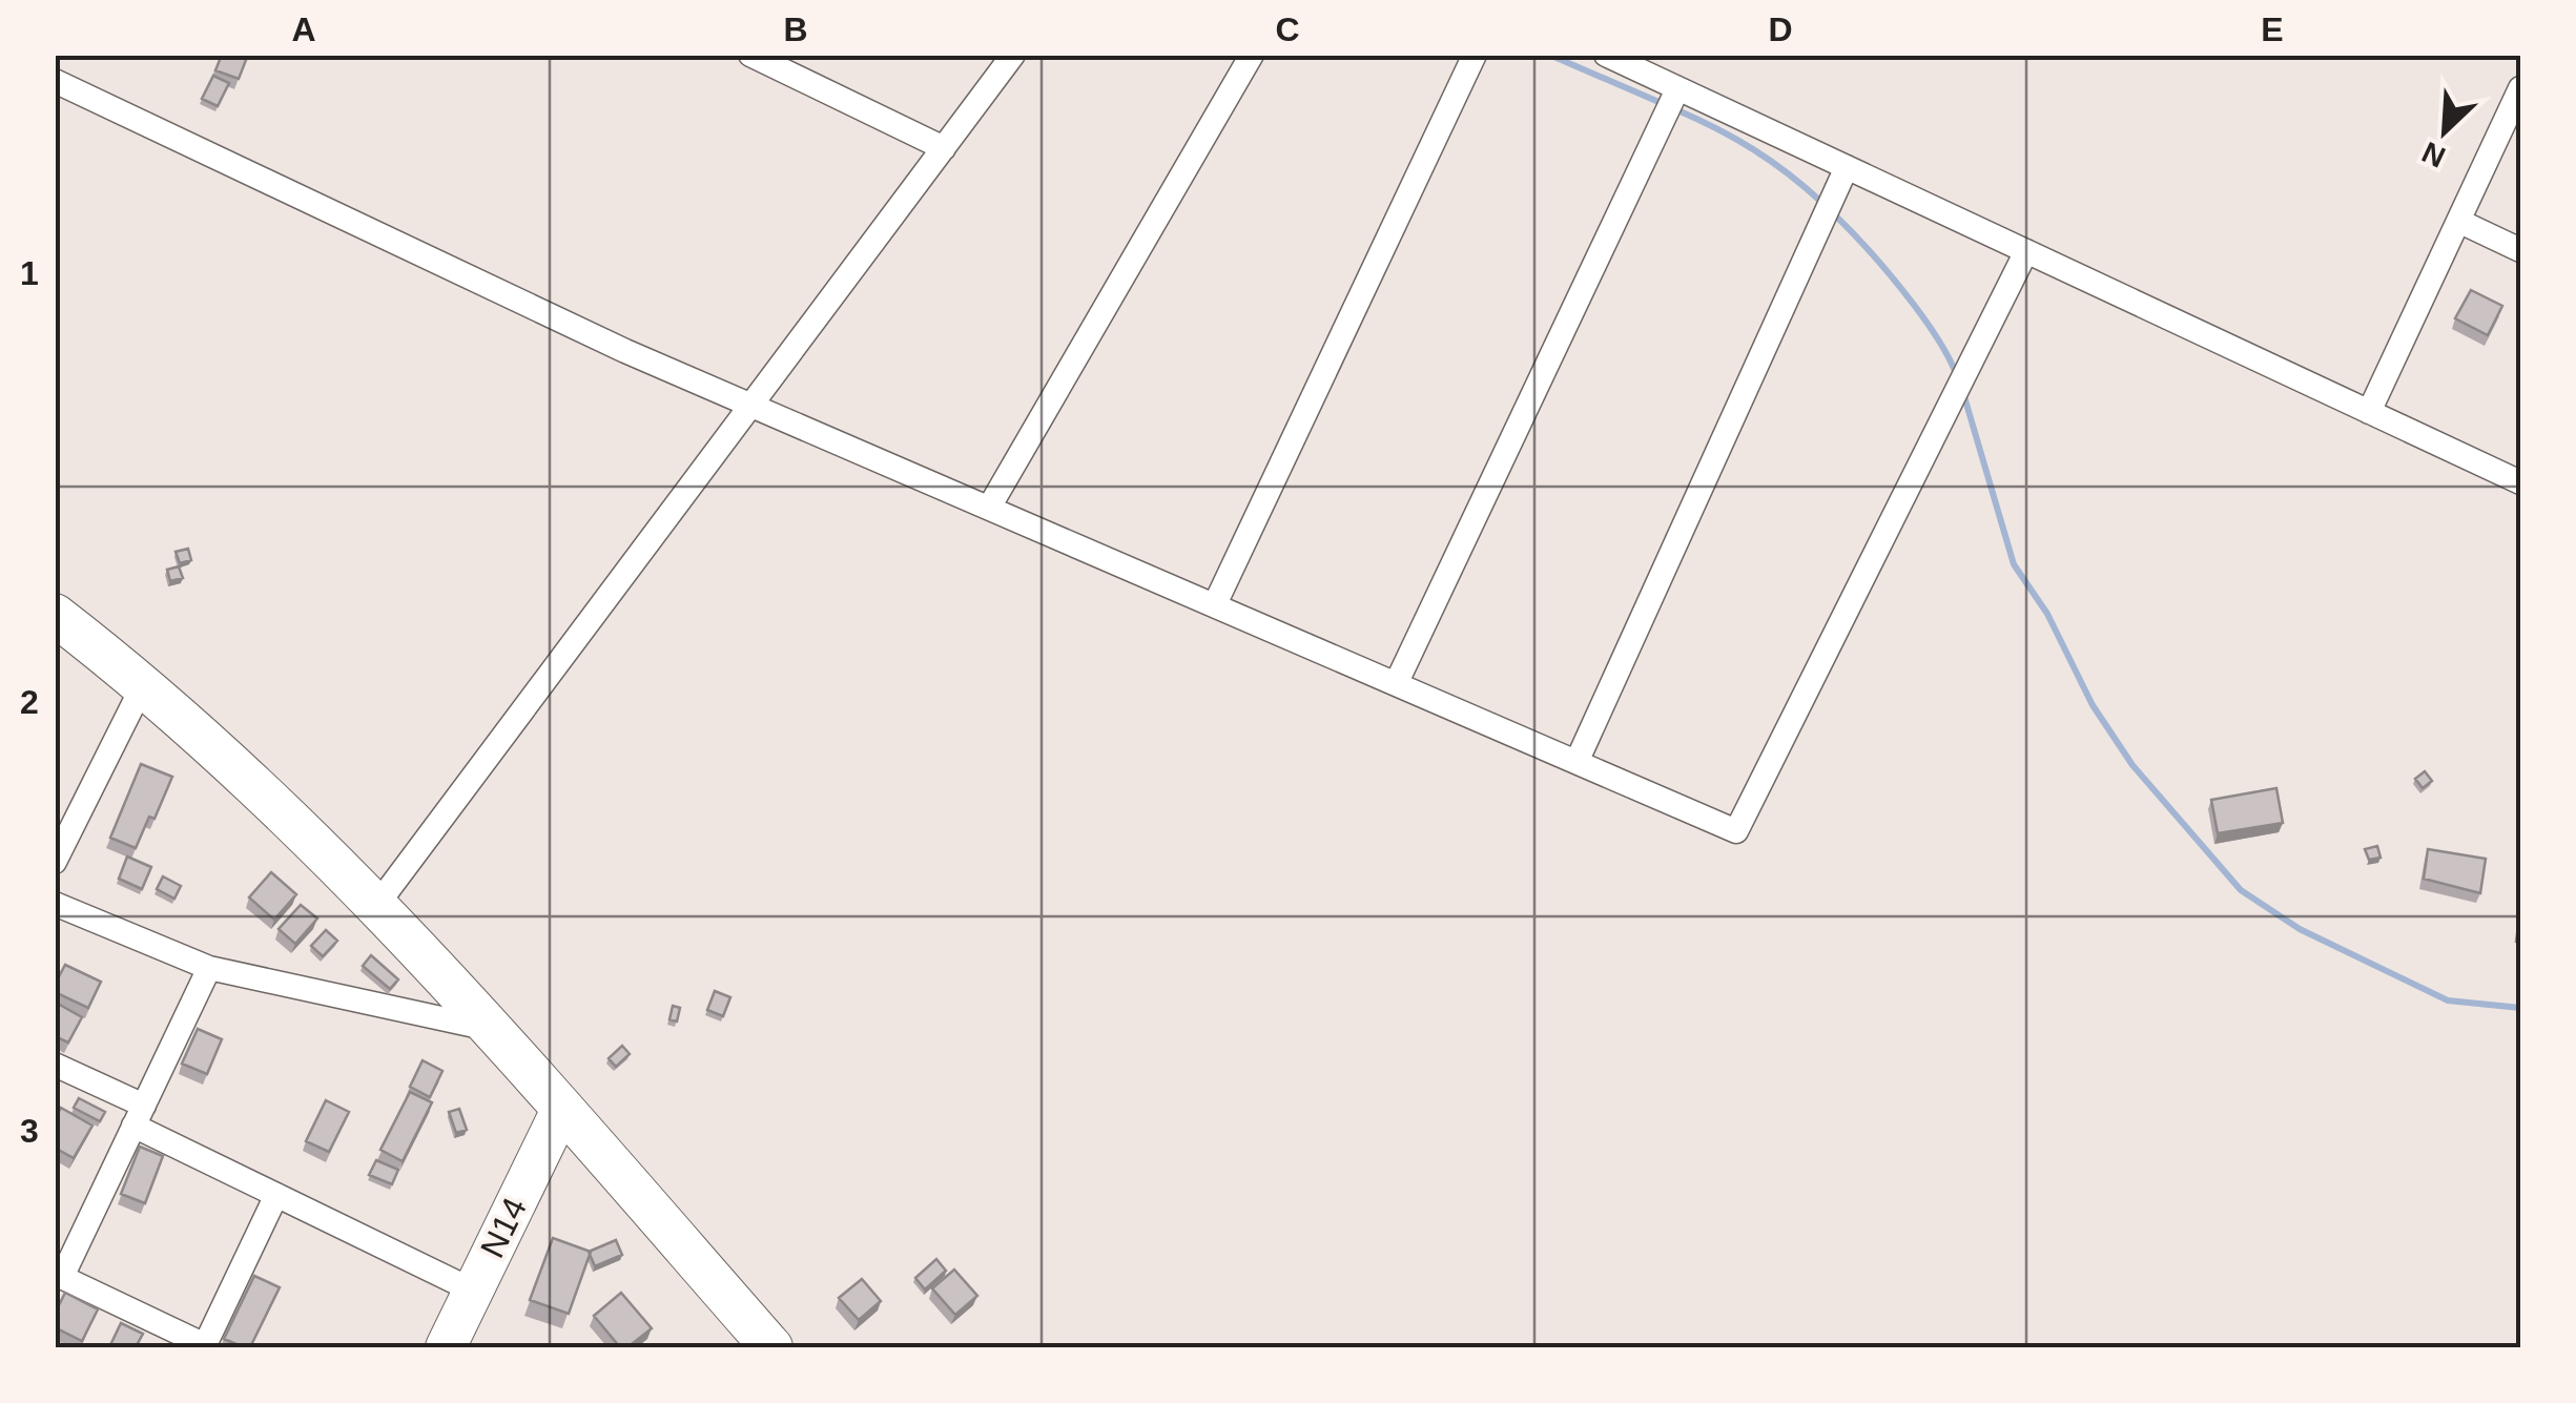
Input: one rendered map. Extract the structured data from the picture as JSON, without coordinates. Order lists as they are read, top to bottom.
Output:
{
  "streets": {
    "main road": ["N14"]
  },
  "north": "bottom left",
  "grid": {
    "columns": [
      "A",
      "B",
      "C",
      "D",
      "E"
    ],
    "rows": ["1", "2", "3"]
  }
}
